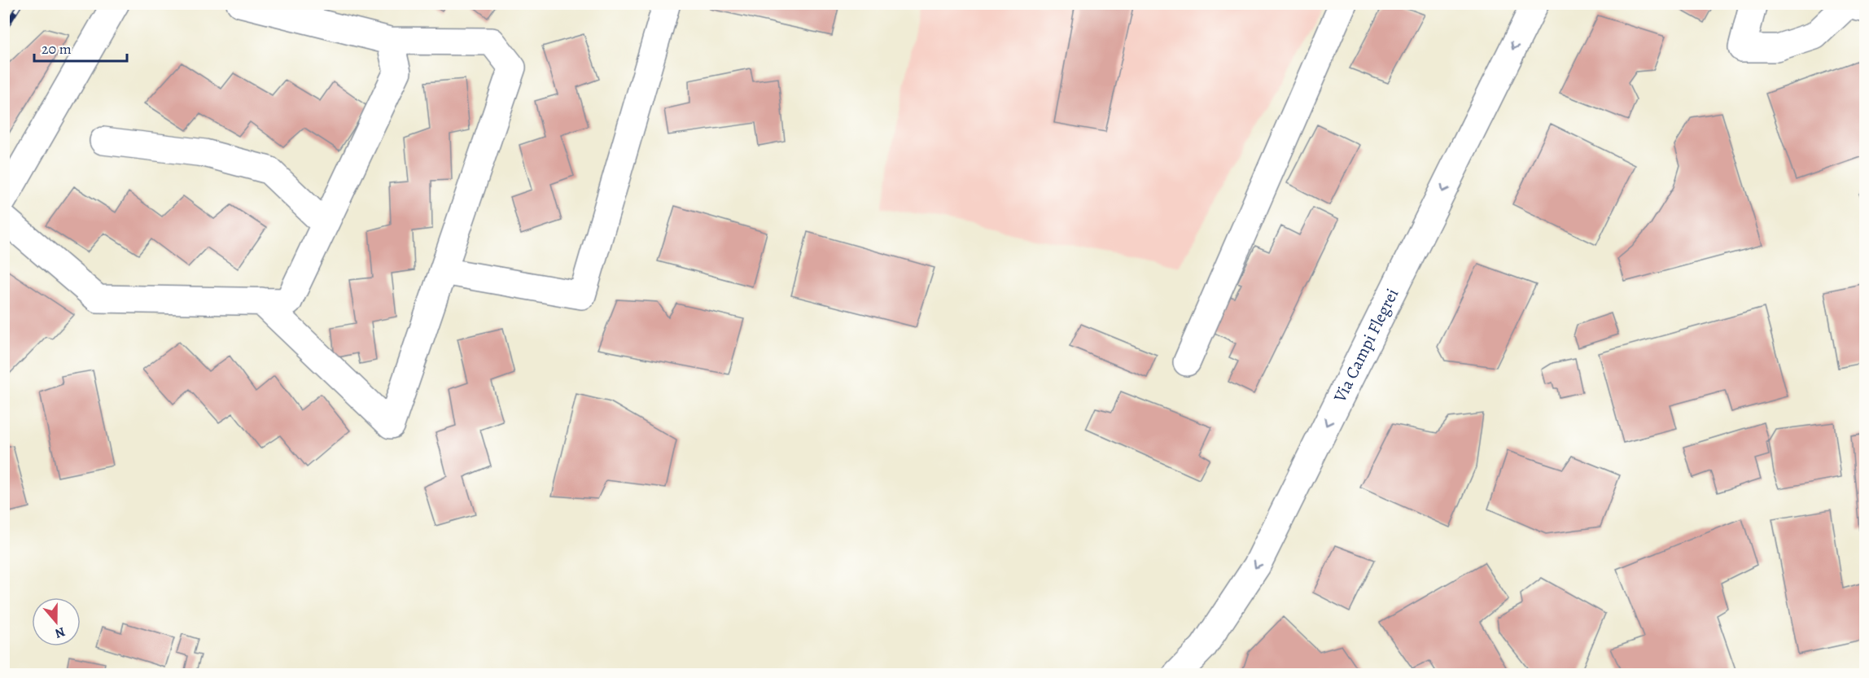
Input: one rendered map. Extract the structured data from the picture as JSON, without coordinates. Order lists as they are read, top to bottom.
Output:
{
  "streets": {
    "street": ["Via Campi Flegrei"]
  },
  "scale_bar": "20 m",
  "north": "bottom"
}
